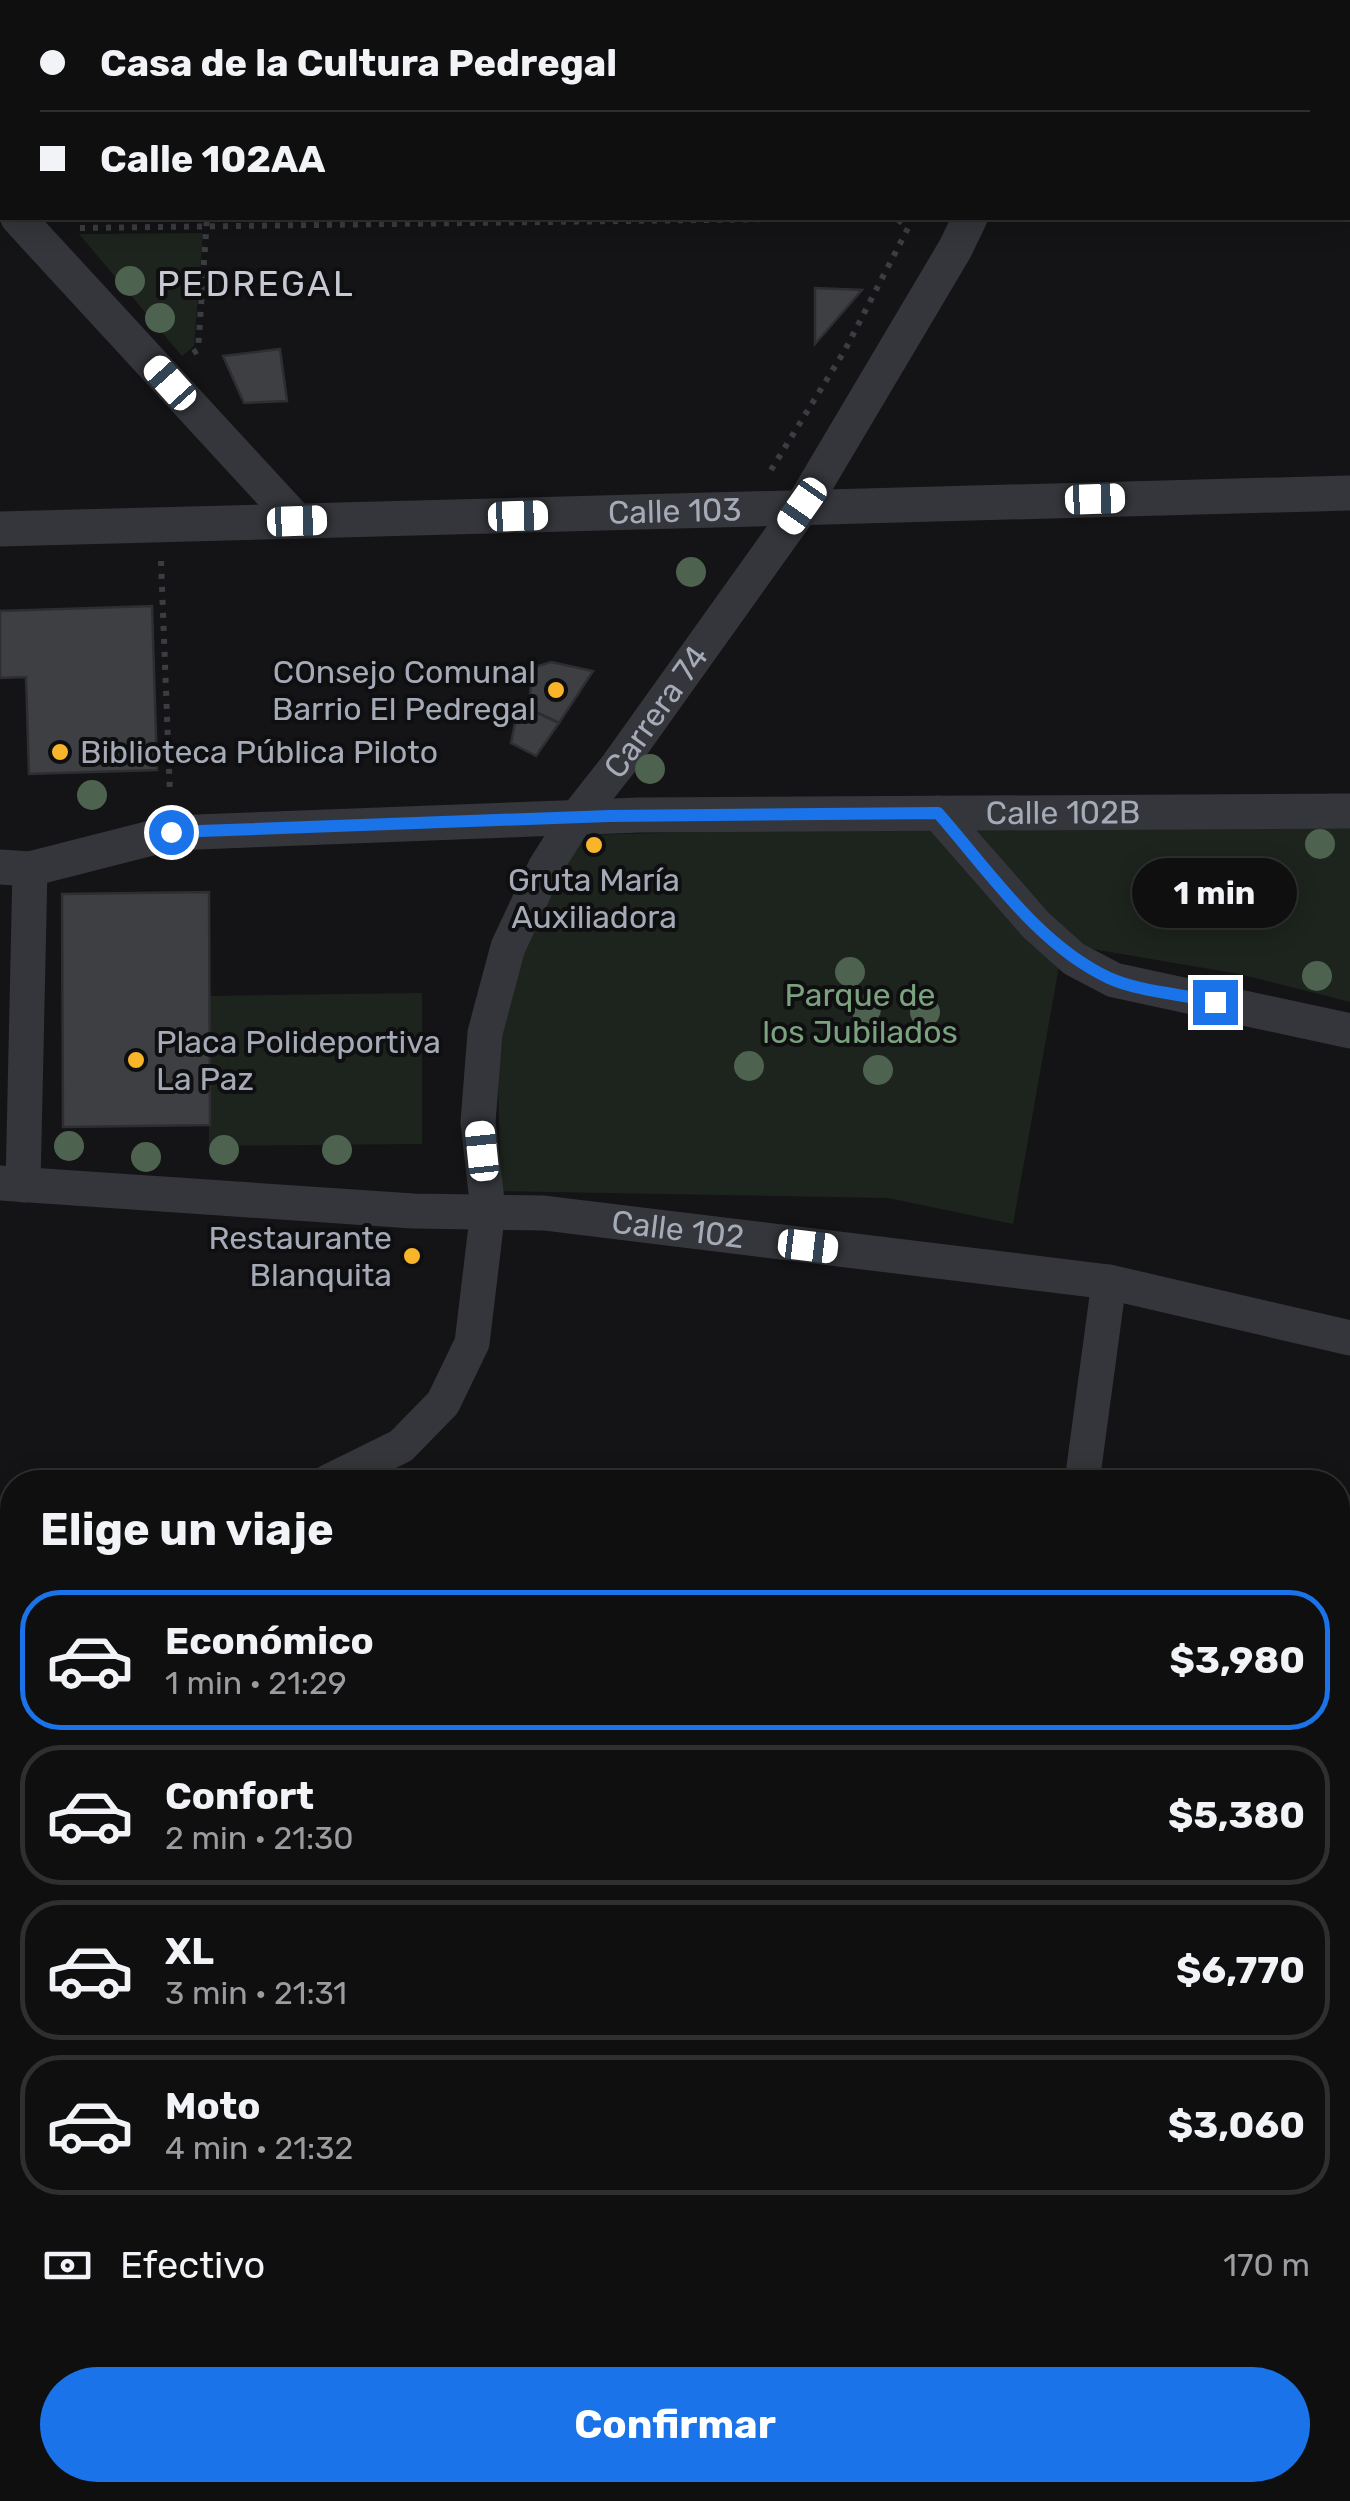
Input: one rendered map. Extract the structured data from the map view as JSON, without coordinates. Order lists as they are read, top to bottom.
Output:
{
  "streets": {
    "street": [
      "Calle 103",
      "Carrera 74",
      "Calle 102B",
      "Calle 102"
    ]
  },
  "crossings": [
    ["Calle 103", "Carrera 74"],
    ["Carrera 74", "Calle 102B"],
    ["Carrera 74", "Calle 102"]
  ],
  "districts": ["PEDREGAL"],
  "parks": ["Parque de los Jubilados"],
  "places": [
    "COnsejo Comunal Barrio El Pedregal",
    "Biblioteca Pública Piloto",
    "Gruta María Auxiliadora",
    "Placa Polideportiva La Paz",
    "Restaurante Blanquita"
  ],
  "page": {
    "banner": ["Casa de la Cultura Pedregal", "Calle 102AA"],
    "bubble": "1 min",
    "heading": "Elige un viaje",
    "list": [
      {
        "name": "Económico",
        "note": "1 min · 21:29",
        "value": "$3,980"
      },
      {
        "name": "Confort",
        "note": "2 min · 21:30",
        "value": "$5,380"
      },
      {
        "name": "XL",
        "note": "3 min · 21:31",
        "value": "$6,770"
      },
      {
        "name": "Moto",
        "note": "4 min · 21:32",
        "value": "$3,060"
      }
    ],
    "pay": ["Efectivo", "170 m"],
    "buttons": "Confirmar"
  }
}
